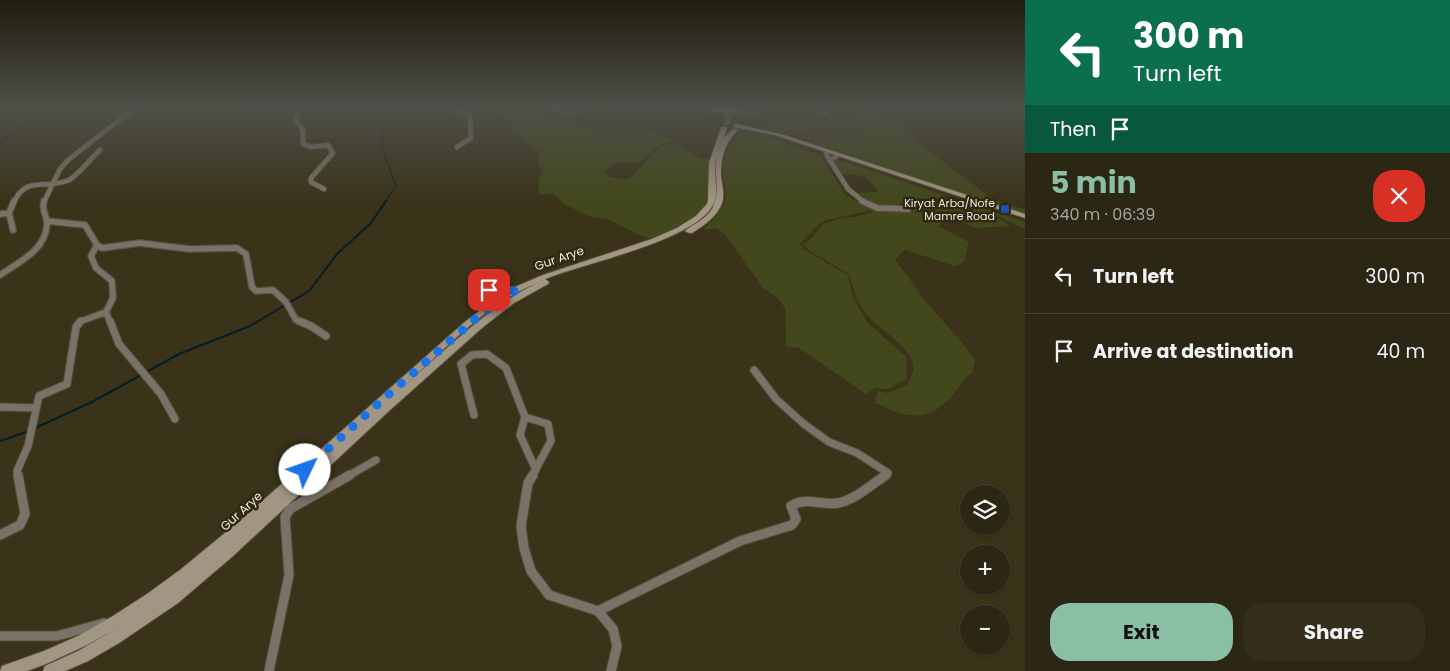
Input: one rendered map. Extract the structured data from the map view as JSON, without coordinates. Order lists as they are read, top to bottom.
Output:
{
  "streets": {
    "main road": ["Gur Arye"]
  },
  "places": {
    "transit": ["Kiryat Arba/Nofe Mamre Road"]
  },
  "page": {
    "turn": ["300 m", "Turn left"],
    "then": "Then",
    "heading": ["5 min", "340 m · 06:39"],
    "list": [
      {
        "name": "Turn left",
        "value": "300 m"
      },
      {
        "name": "Arrive at destination",
        "value": "40 m"
      }
    ],
    "map_buttons": ["+", "−"],
    "buttons": ["Exit", "Share"]
  }
}
